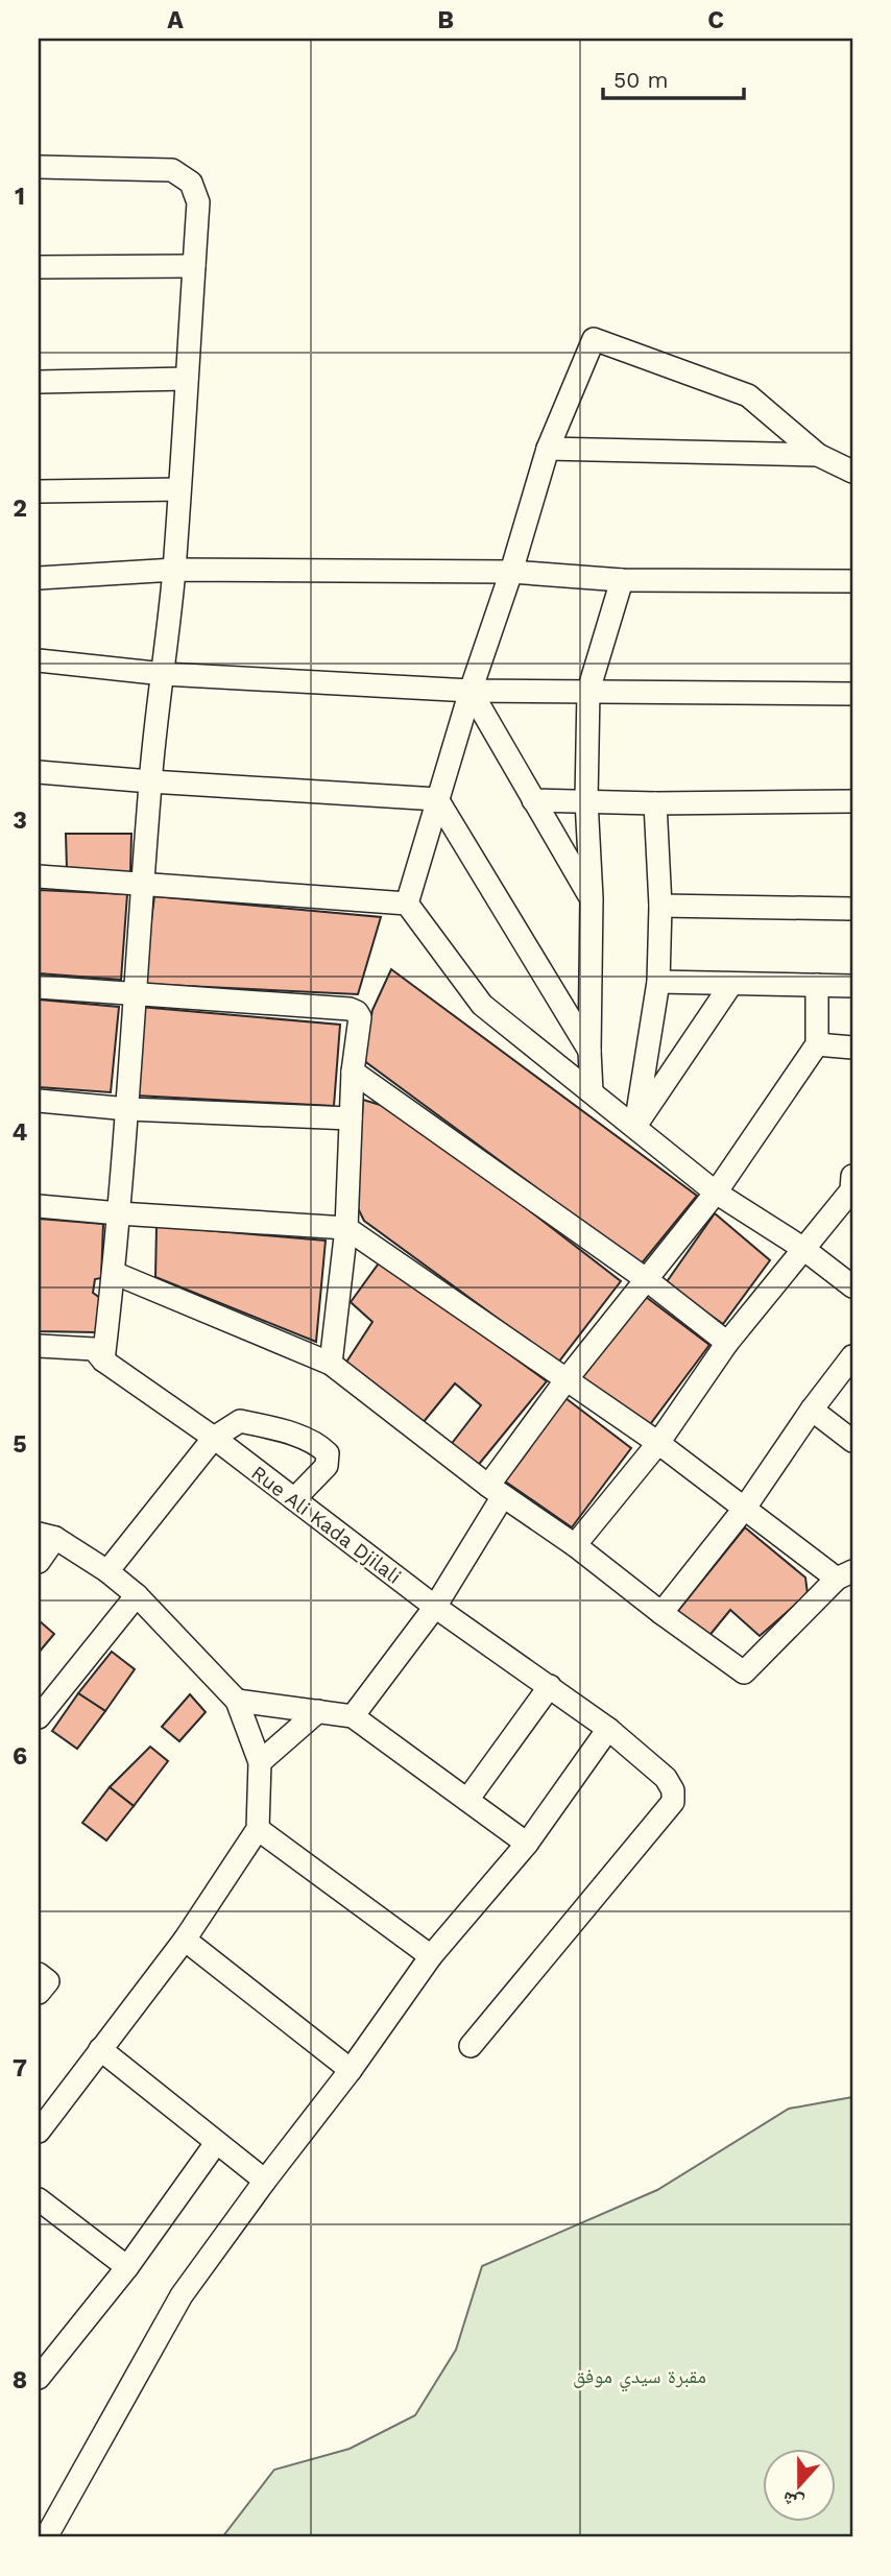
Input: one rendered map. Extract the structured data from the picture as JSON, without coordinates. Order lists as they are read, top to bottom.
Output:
{
  "streets": {
    "street": ["Rue Ali Kada Djilali"]
  },
  "parks": ["مقبرة سيدي موفق"],
  "scale_bar": "50 m",
  "north": "bottom",
  "grid": {
    "columns": ["A", "B", "C"],
    "rows": [
      "1",
      "2",
      "3",
      "4",
      "5",
      "6",
      "7",
      "8"
    ]
  }
}
